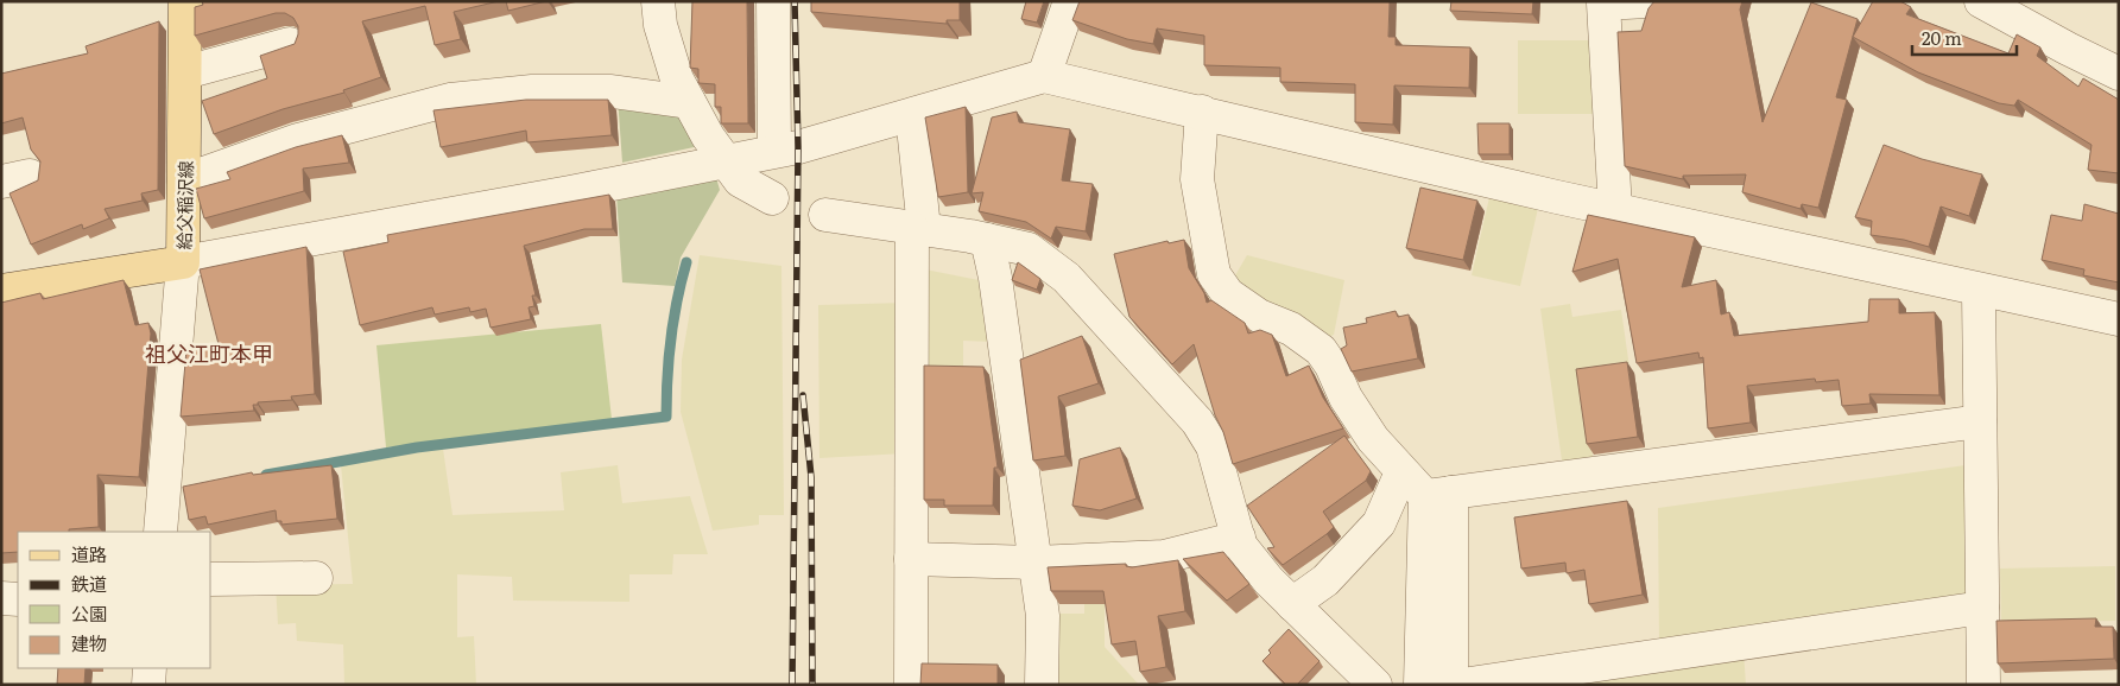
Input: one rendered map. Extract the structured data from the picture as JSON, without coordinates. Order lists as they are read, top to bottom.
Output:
{
  "streets": {
    "main road": ["給父稲沢線"]
  },
  "districts": ["祖父江町本甲"],
  "legend": [
    "道路",
    "鉄道",
    "公園",
    "建物"
  ],
  "scale_bar": "20 m"
}
